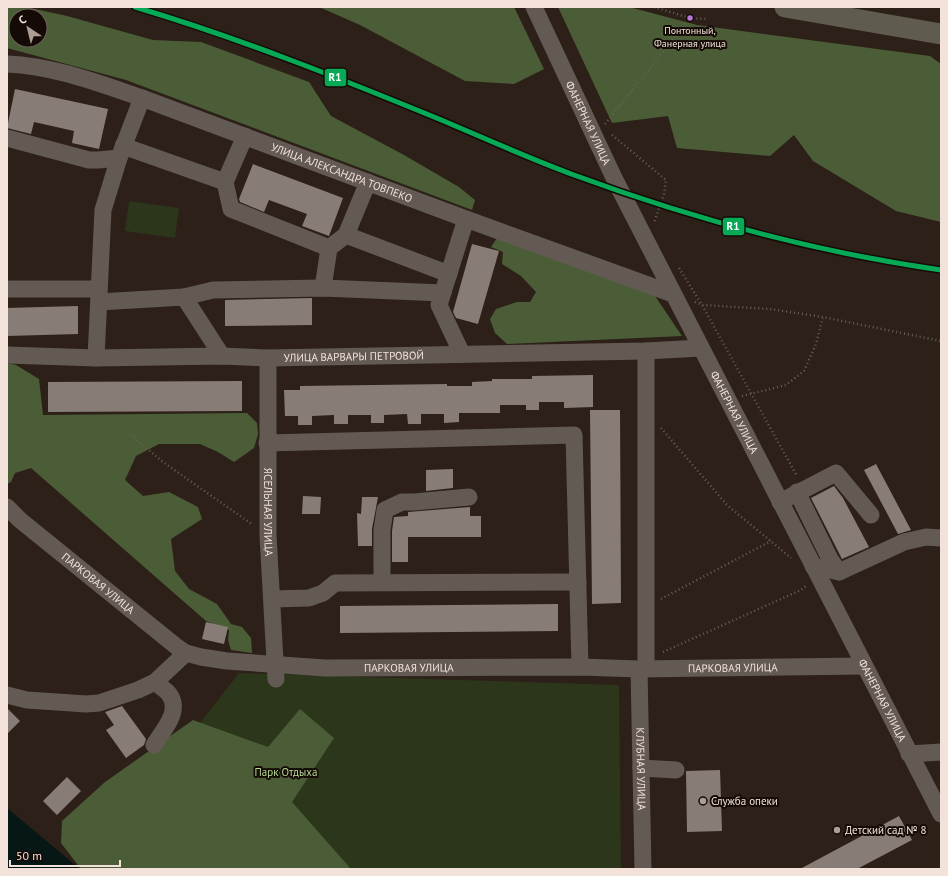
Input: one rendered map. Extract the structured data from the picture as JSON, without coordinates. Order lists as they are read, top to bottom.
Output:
{
  "streets": {
    "street": [
      "ФАНЕРНАЯ УЛИЦА",
      "УЛИЦА АЛЕКСАНДРА ТОВПЕКО",
      "УЛИЦА ВАРВАРЫ ПЕТРОВОЙ",
      "ЯСЕЛЬНАЯ УЛИЦА",
      "ПАРКОВАЯ УЛИЦА",
      "КЛУБНАЯ УЛИЦА"
    ]
  },
  "crossings": [
    ["ФАНЕРНАЯ УЛИЦА", "УЛИЦА АЛЕКСАНДРА ТОВПЕКО"],
    ["ФАНЕРНАЯ УЛИЦА", "УЛИЦА ВАРВАРЫ ПЕТРОВОЙ"],
    ["ФАНЕРНАЯ УЛИЦА", "ПАРКОВАЯ УЛИЦА"],
    ["УЛИЦА ВАРВАРЫ ПЕТРОВОЙ", "ЯСЕЛЬНАЯ УЛИЦА"],
    ["УЛИЦА ВАРВАРЫ ПЕТРОВОЙ", "КЛУБНАЯ УЛИЦА"],
    ["ЯСЕЛЬНАЯ УЛИЦА", "ПАРКОВАЯ УЛИЦА"],
    ["ПАРКОВАЯ УЛИЦА", "КЛУБНАЯ УЛИЦА"]
  ],
  "parks": ["Парк Отдыха"],
  "places": ["Понтонный, Фанерная улица", "Служба опеки", "Детский сад № 8"],
  "lines": ["transit line R1"],
  "scale_bar": "50 m",
  "north": "top left"
}
